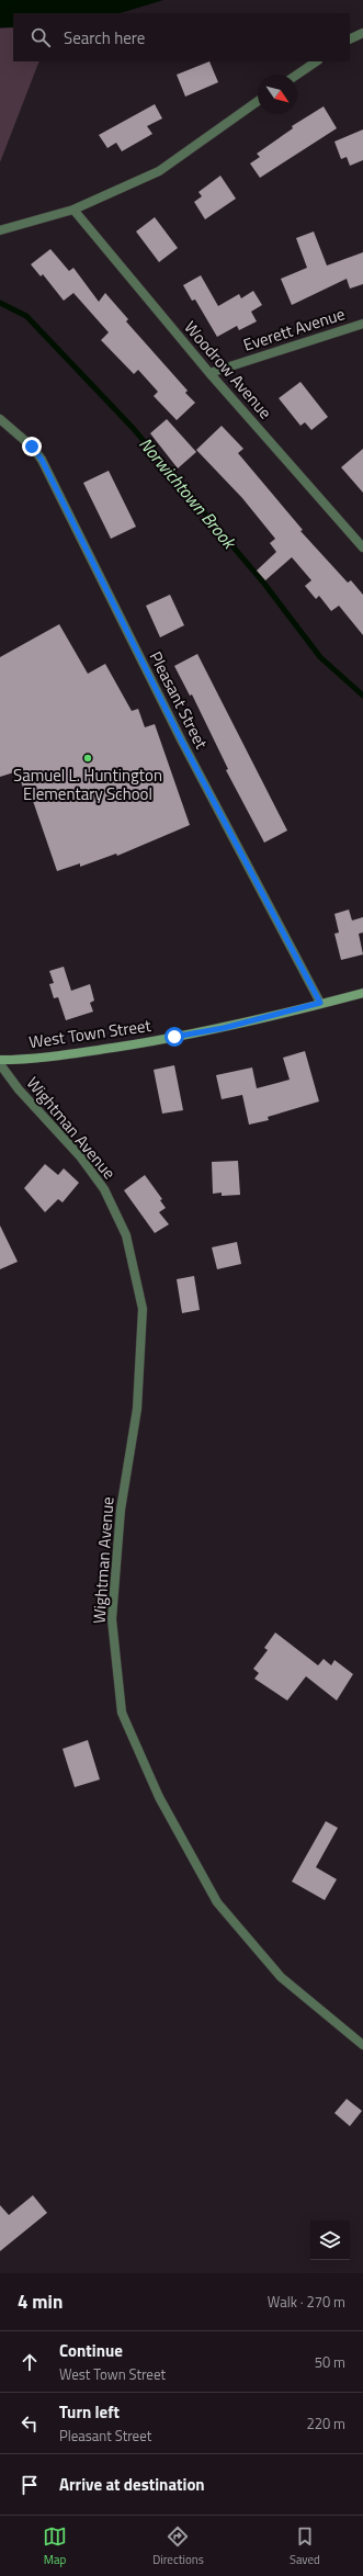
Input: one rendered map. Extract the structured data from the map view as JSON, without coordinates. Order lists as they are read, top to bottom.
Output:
{
  "streets": {
    "main road": ["West Town Street"],
    "street": [
      "Everett Avenue",
      "Woodrow Avenue",
      "Pleasant Street",
      "Wightman Avenue"
    ]
  },
  "crossings": [
    ["Everett Avenue", "Woodrow Avenue"],
    ["Pleasant Street", "West Town Street"]
  ],
  "water": ["Norwichtown Brook"],
  "places": ["Samuel L. Huntington Elementary School"],
  "north": "bottom right",
  "page": {
    "search": "Search here",
    "heading": ["4 min", "Walk · 270 m"],
    "list": [
      ["Continue", "West Town Street", "50 m"],
      ["Turn left", "Pleasant Street", "220 m"],
      "Arrive at destination"
    ],
    "nav": ["Map", "Directions", "Saved"]
  }
}
